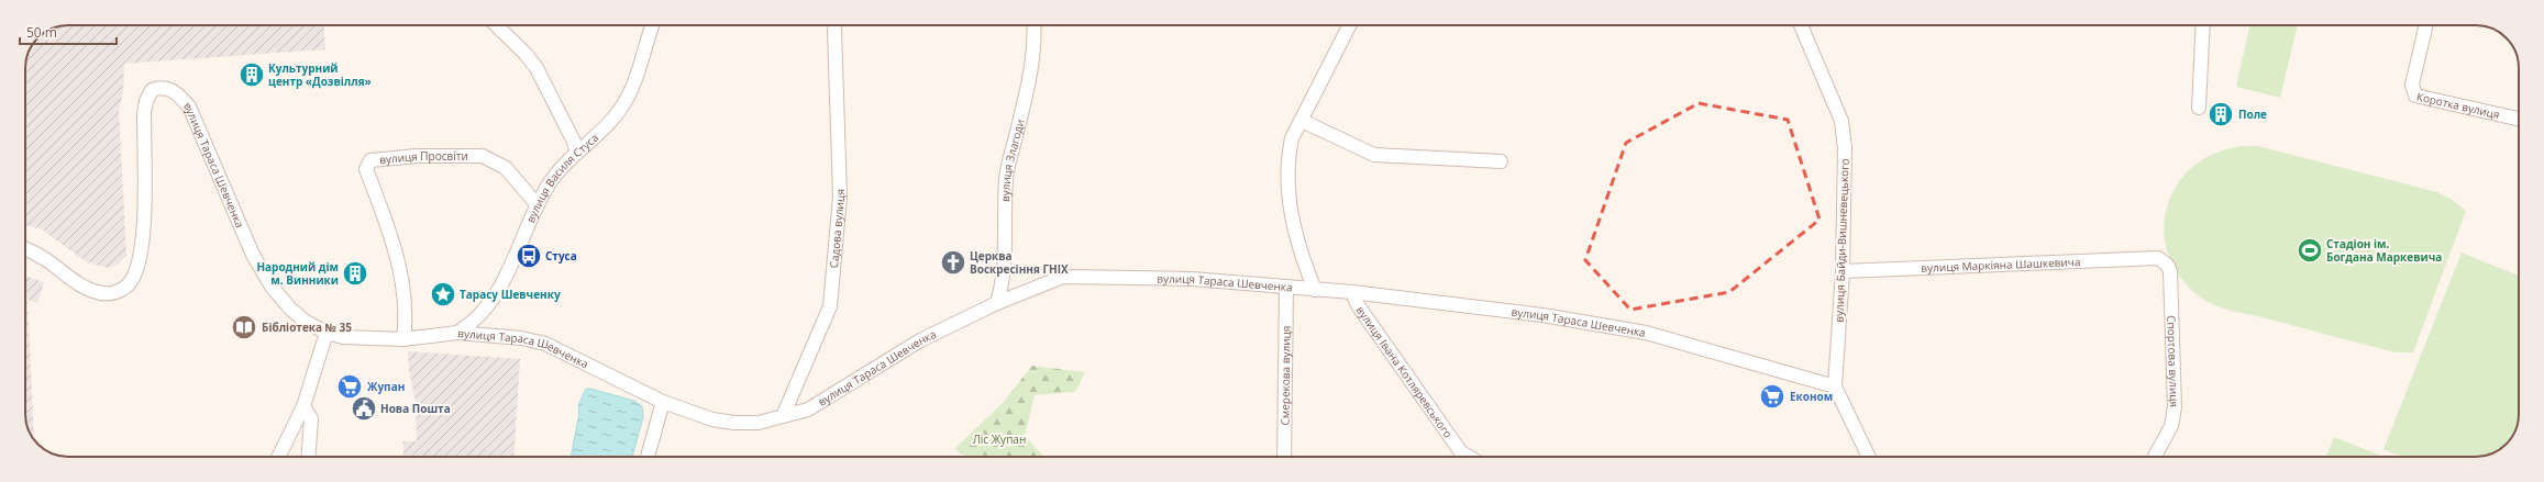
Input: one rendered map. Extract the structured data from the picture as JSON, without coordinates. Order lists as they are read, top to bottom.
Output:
{
  "streets": {
    "street": [
      "Коротка вулиця",
      "вулиця Просвіти",
      "вулиця Злагоди",
      "вулиця Тараса Шевченка",
      "вулиця Василя Стуса",
      "Садова вулиця",
      "вулиця Байди-Вишневецького",
      "вулиця Маркіяна Шашкевича",
      "Спортова вулиця",
      "вулиця Івана Котляревського",
      "Смерекова вулиця"
    ]
  },
  "crossings": [
    ["вулиця Просвіти", "вулиця Тараса Шевченка"],
    ["вулиця Просвіти", "вулиця Василя Стуса"],
    ["вулиця Злагоди", "вулиця Тараса Шевченка"],
    ["вулиця Тараса Шевченка", "вулиця Василя Стуса"],
    ["вулиця Тараса Шевченка", "Садова вулиця"],
    ["вулиця Тараса Шевченка", "вулиця Байди-Вишневецького"],
    ["вулиця Тараса Шевченка", "вулиця Івана Котляревського"],
    ["вулиця Тараса Шевченка", "Смерекова вулиця"],
    ["вулиця Байди-Вишневецького", "вулиця Маркіяна Шашкевича"],
    ["вулиця Маркіяна Шашкевича", "Спортова вулиця"]
  ],
  "parks": ["Ліс Жупан"],
  "places": {
    "building": ["Культурний центр «Дозвілля»", "Поле", "Народний дім м. Винники"],
    "sports": ["Стадіон ім. Богдана Маркевича"],
    "bus stop": ["Стуса"],
    "church": ["Церква Воскресіння ГНІХ"],
    "place": ["Тарасу Шевченку"],
    "library": ["Бібліотека № 35"],
    "supermarket": ["Жупан", "Економ"],
    "public building": ["Нова Пошта"]
  },
  "scale_bar": "50 m"
}
